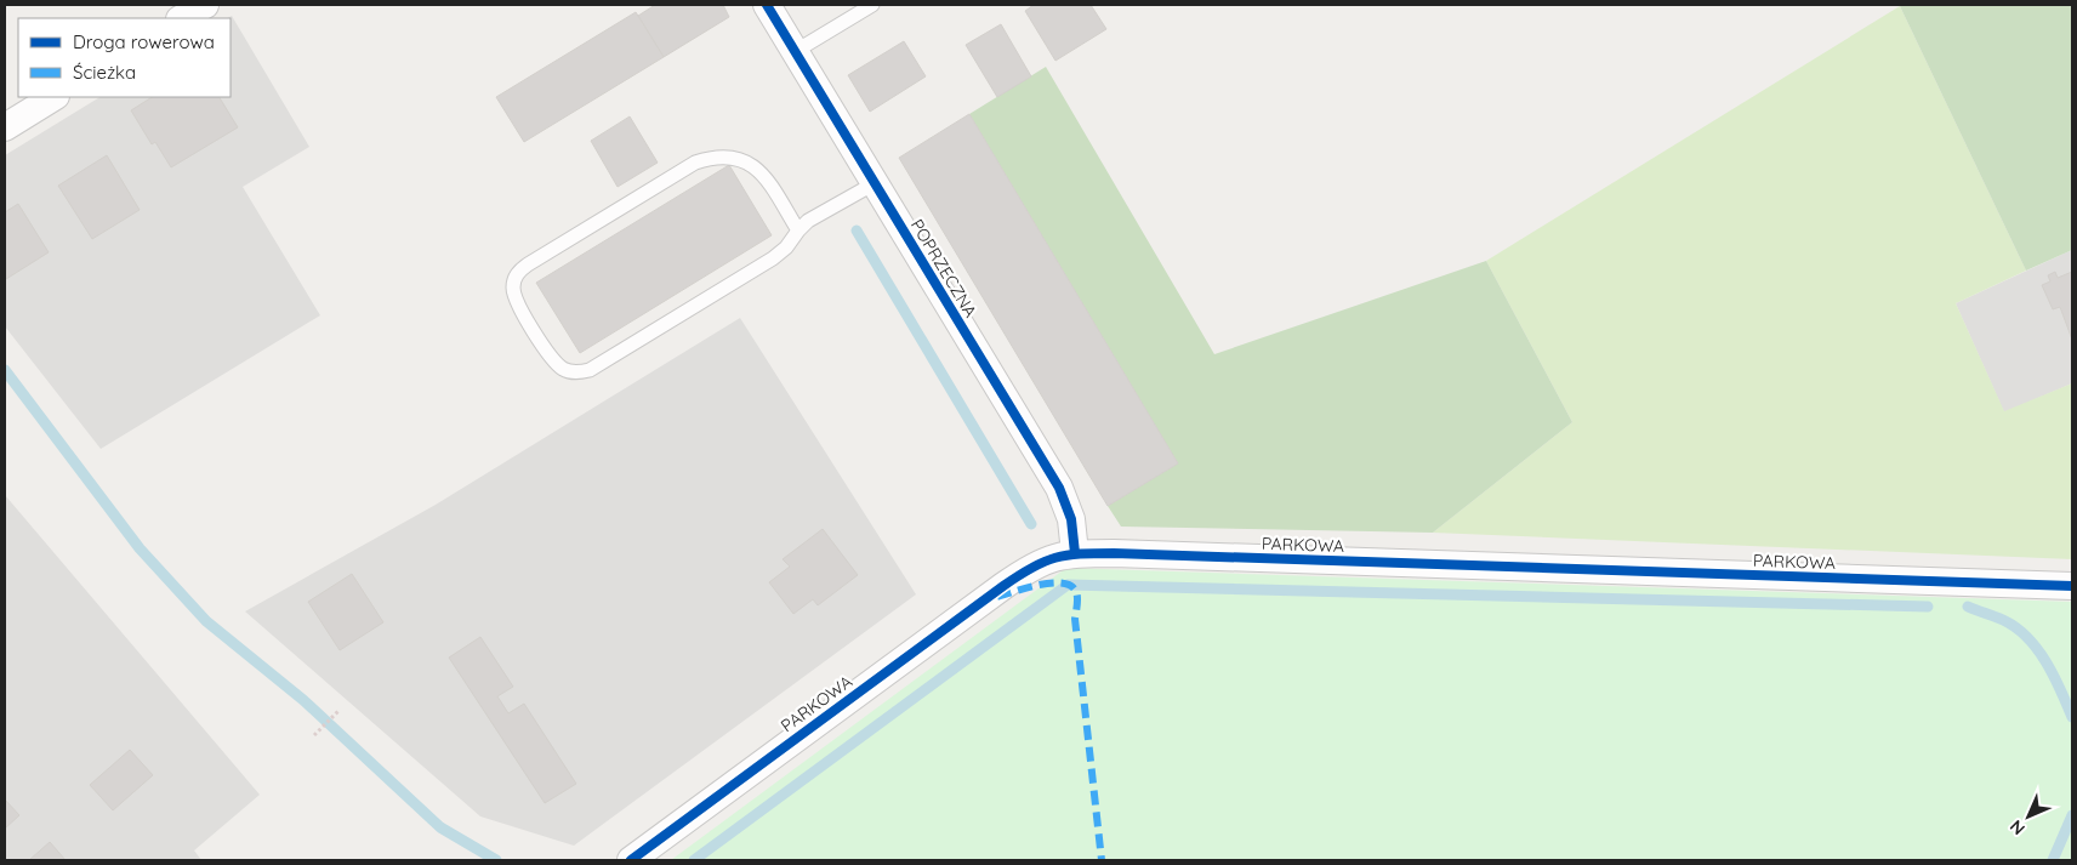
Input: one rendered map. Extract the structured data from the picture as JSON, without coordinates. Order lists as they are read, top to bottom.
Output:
{
  "streets": {
    "street": ["POPRZECZNA", "PARKOWA"]
  },
  "crossings": [
    ["POPRZECZNA", "PARKOWA"]
  ],
  "legend": ["Droga rowerowa", "Ścieżka"],
  "north": "bottom left"
}
